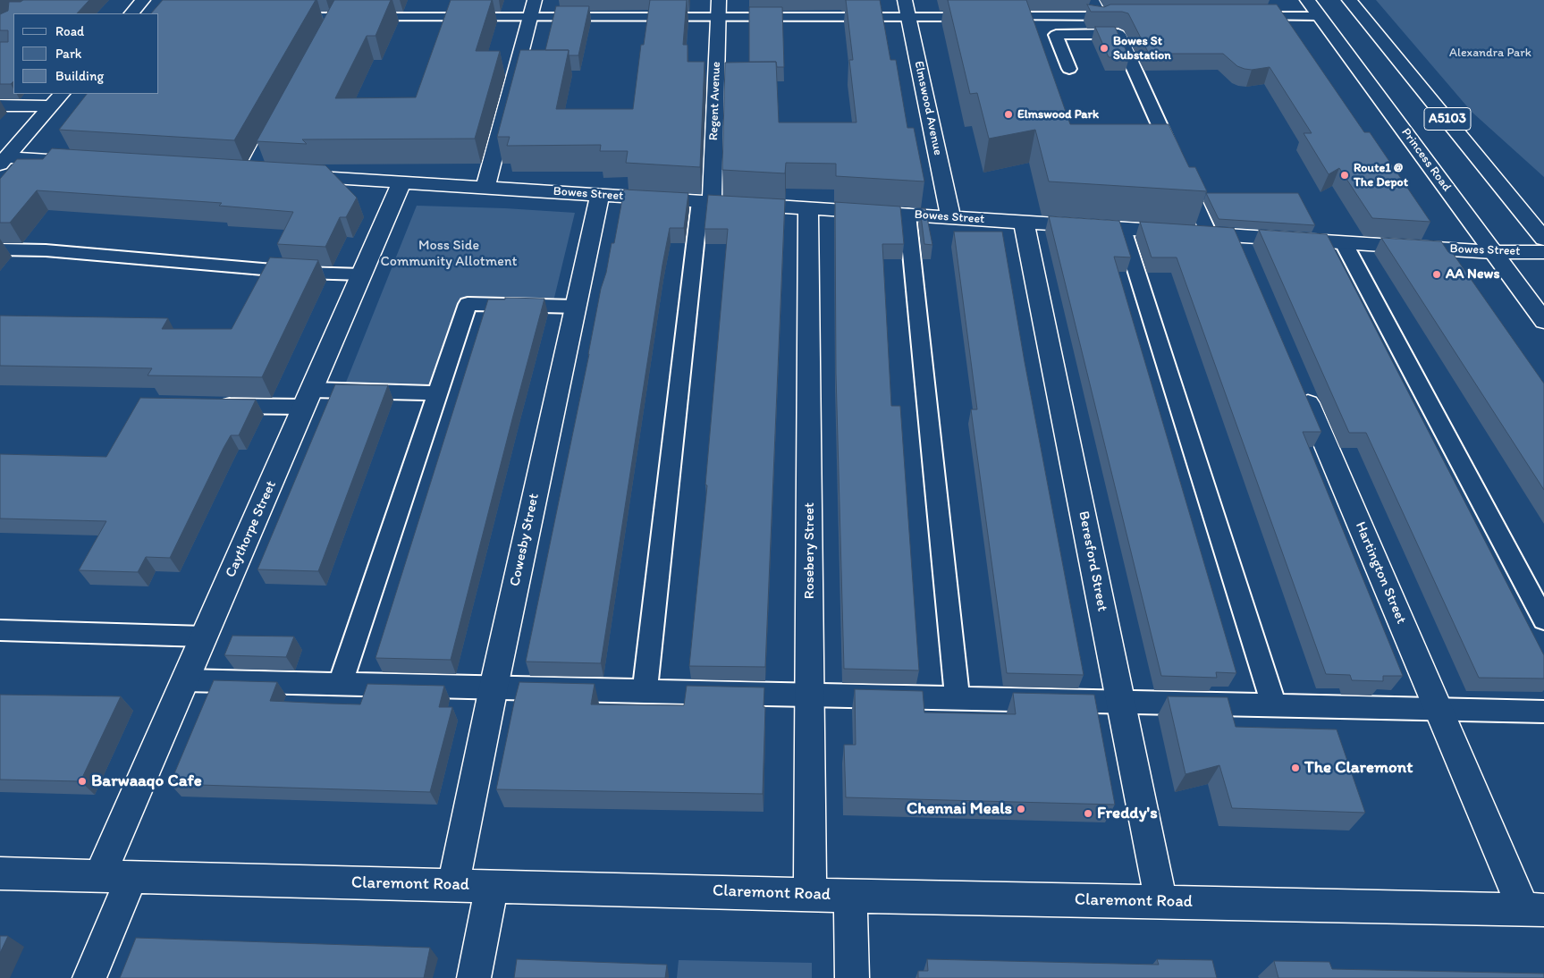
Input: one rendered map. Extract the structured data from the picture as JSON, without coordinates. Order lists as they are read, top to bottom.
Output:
{
  "streets": {
    "main road": [
      "Regent Avenue",
      "Elmswood Avenue",
      "A5103",
      "Princess Road",
      "Bowes Street",
      "Caythorpe Street",
      "Cowesby Street",
      "Rosebery Street",
      "Beresford Street",
      "Hartington Street",
      "Claremont Road"
    ]
  },
  "crossings": [
    ["Regent Avenue", "Bowes Street"],
    ["Elmswood Avenue", "Bowes Street"],
    ["Princess Road", "Bowes Street"],
    ["Bowes Street", "Caythorpe Street"],
    ["Bowes Street", "Cowesby Street"],
    ["Bowes Street", "Rosebery Street"],
    ["Bowes Street", "Beresford Street"],
    ["Caythorpe Street", "Claremont Road"],
    ["Cowesby Street", "Claremont Road"],
    ["Rosebery Street", "Claremont Road"],
    ["Beresford Street", "Claremont Road"],
    ["Hartington Street", "Claremont Road"]
  ],
  "parks": ["Alexandra Park", "Moss Side Community Allotment"],
  "places": [
    "Bowes St Substation",
    "Elmswood Park",
    "Route1 @ The Depot",
    "AA News",
    "The Claremont",
    "Barwaaqo Cafe",
    "Chennai Meals",
    "Freddy's"
  ],
  "legend": ["Road", "Park", "Building"]
}
